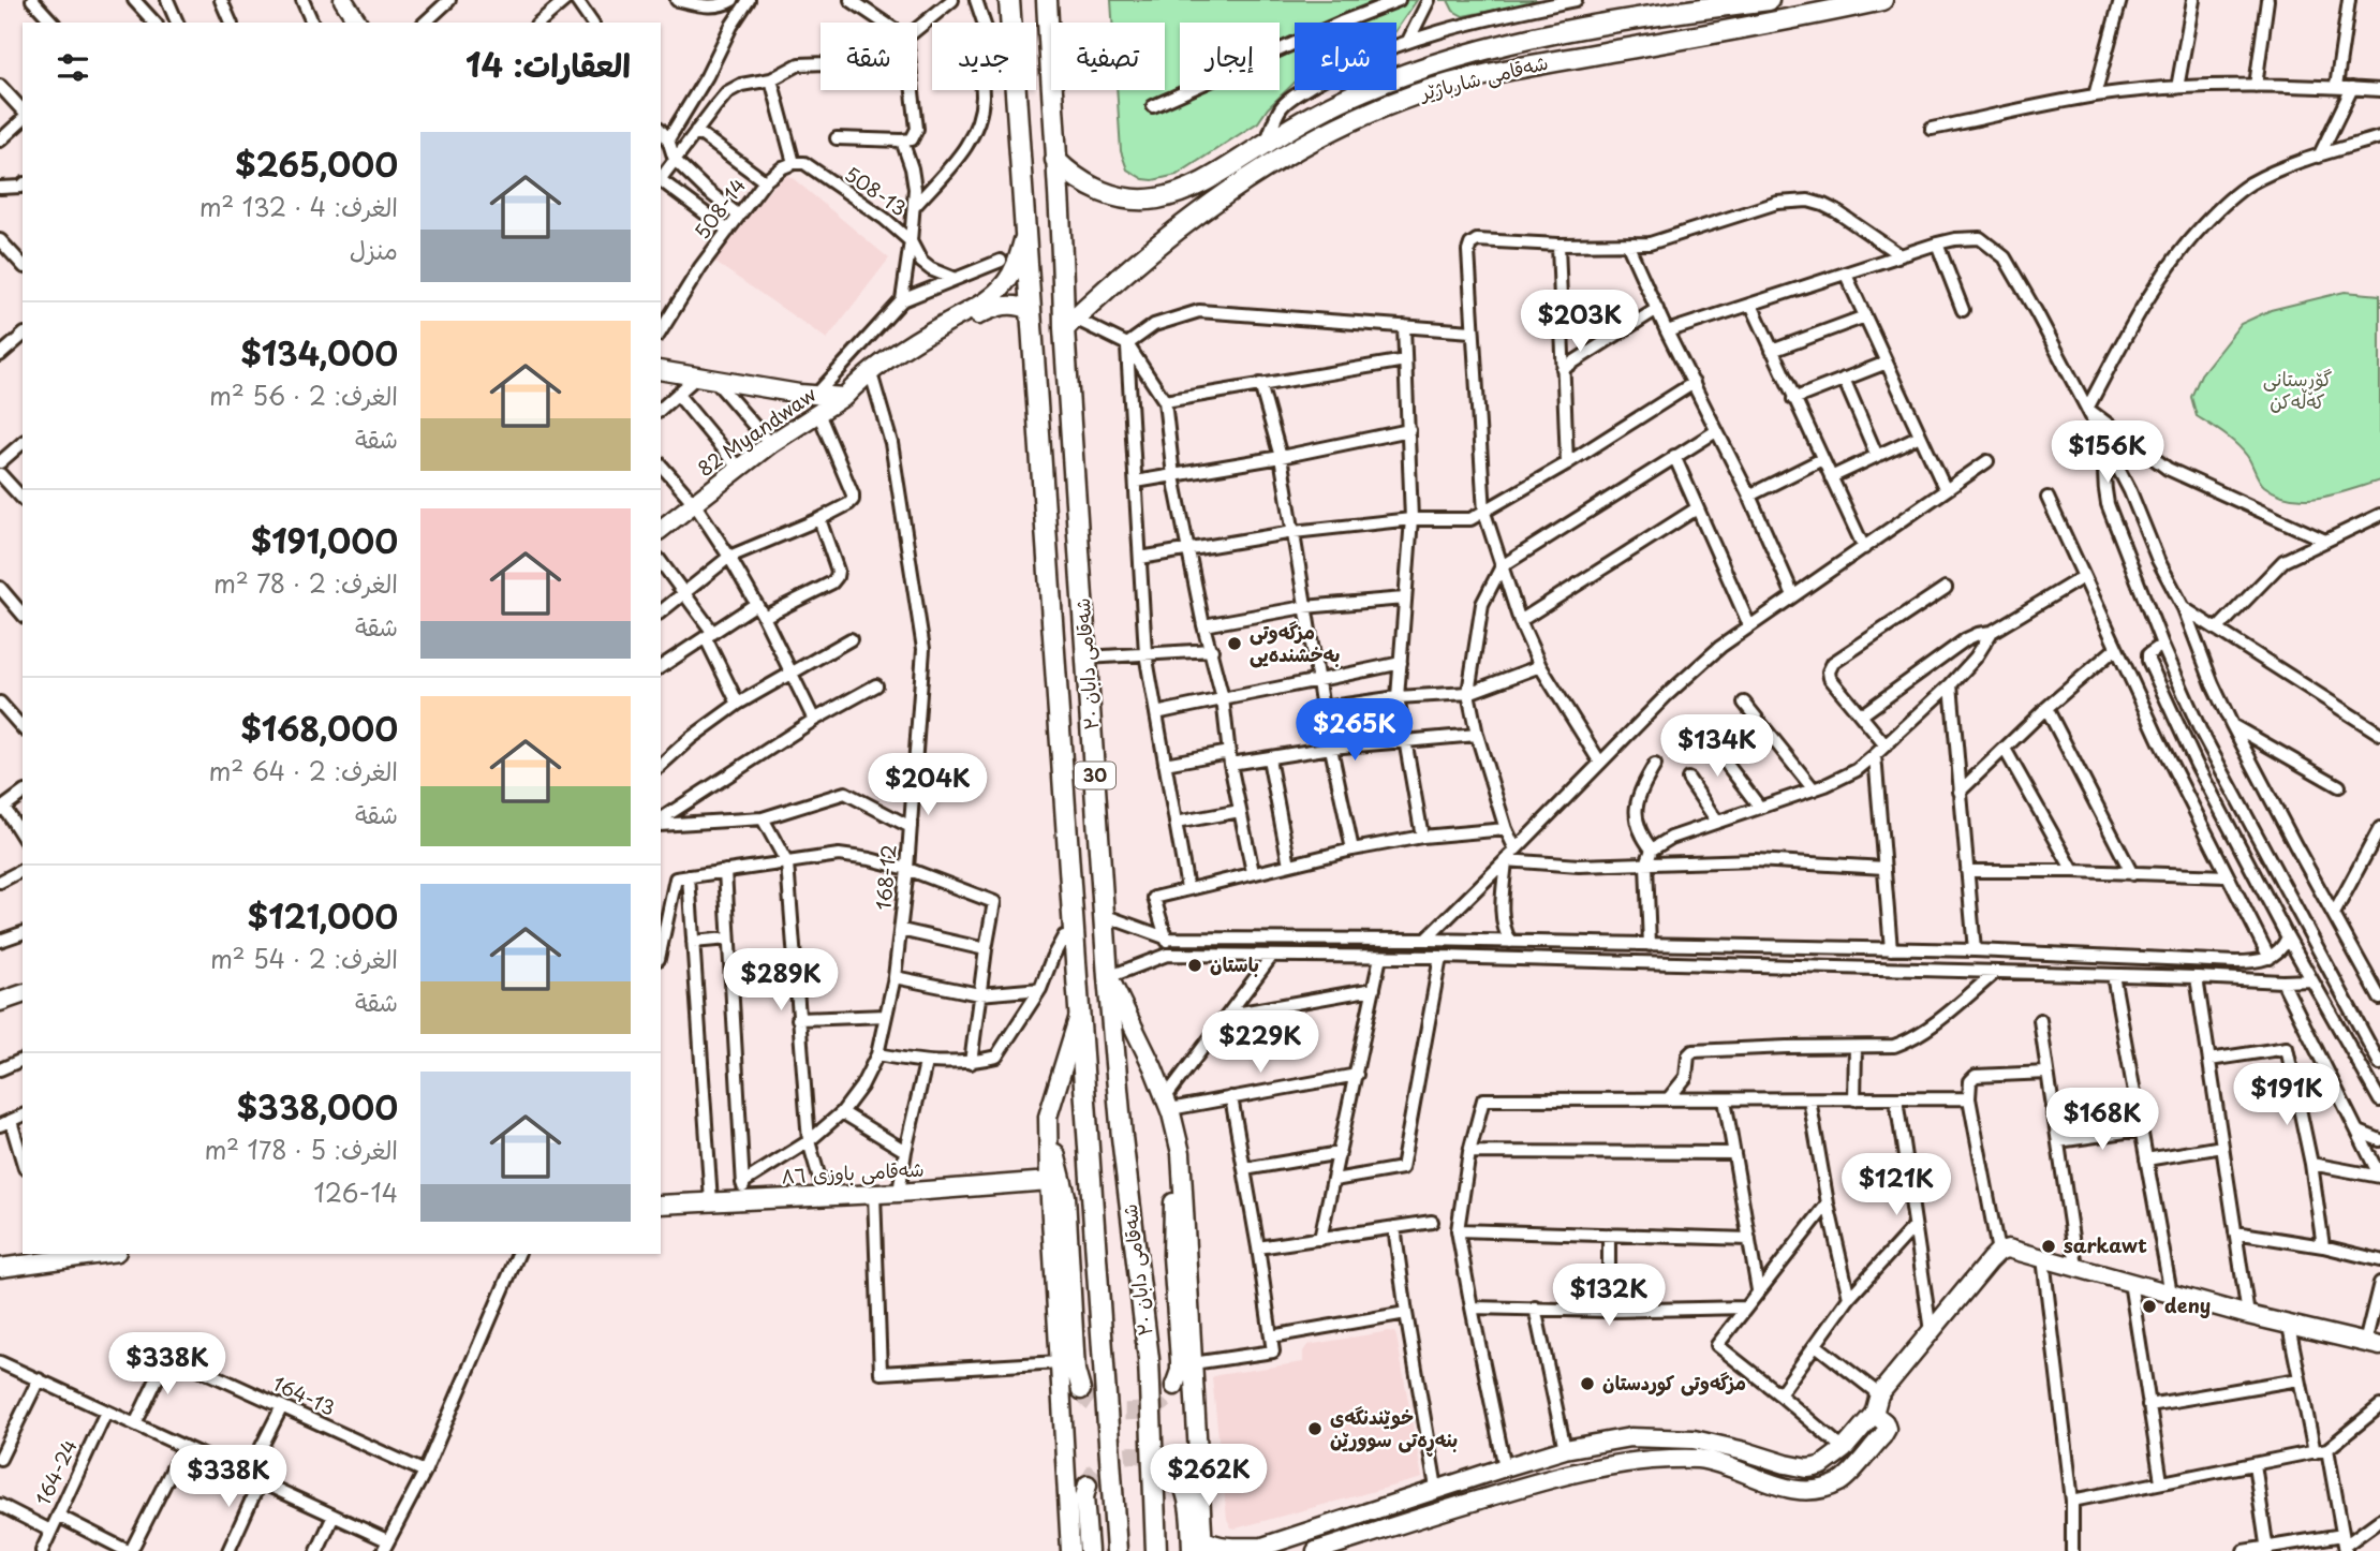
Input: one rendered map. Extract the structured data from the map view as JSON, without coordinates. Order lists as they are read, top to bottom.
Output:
{
  "streets": {
    "main road": ["شەقامی شارباژێر", "شەقامی دابان ٣٠", "30"],
    "street": [
      "508-13",
      "508-14",
      "82 Myandwaw",
      "168-12",
      "شەقامی باوزی ٨٦",
      "164-13",
      "164-24"
    ]
  },
  "crossings": [
    ["شەقامی شارباژێر", "شەقامی دابان ٣٠"],
    ["508-13", "508-14"],
    ["168-12", "شەقامی باوزی ٨٦"]
  ],
  "parks": ["گۆڕستانی کەڵەکن"],
  "places": [
    "مزگەوتی بەخشندەیی",
    "باستان",
    "sarkawt",
    "deny",
    "مزگەوتی کوردستان",
    "خوێندنگەی بنەڕەتی سوورێن"
  ],
  "page": {
    "chip": [
      "شراء",
      "إيجار",
      "تصفية",
      "جديد",
      "شقة"
    ],
    "heading": "العقارات: 14",
    "list": [
      {
        "name": "$265,000",
        "note": "الغرف: 4 · 132 m² · منزل"
      },
      {
        "name": "$134,000",
        "note": "الغرف: 2 · 56 m² · شقة"
      },
      {
        "name": "$191,000",
        "note": "الغرف: 2 · 78 m² · شقة"
      },
      {
        "name": "$168,000",
        "note": "الغرف: 2 · 64 m² · شقة"
      },
      {
        "name": "$121,000",
        "note": "الغرف: 2 · 54 m² · شقة"
      },
      {
        "name": "$338,000",
        "note": "الغرف: 5 · 178 m² · 126-14"
      }
    ],
    "price": [
      "$203K",
      "$156K",
      "$265K",
      "$134K",
      "$204K",
      "$289K",
      "$229K",
      "$191K",
      "$168K",
      "$121K",
      "$132K",
      "$338K",
      "$262K",
      "$338K"
    ]
  }
}
